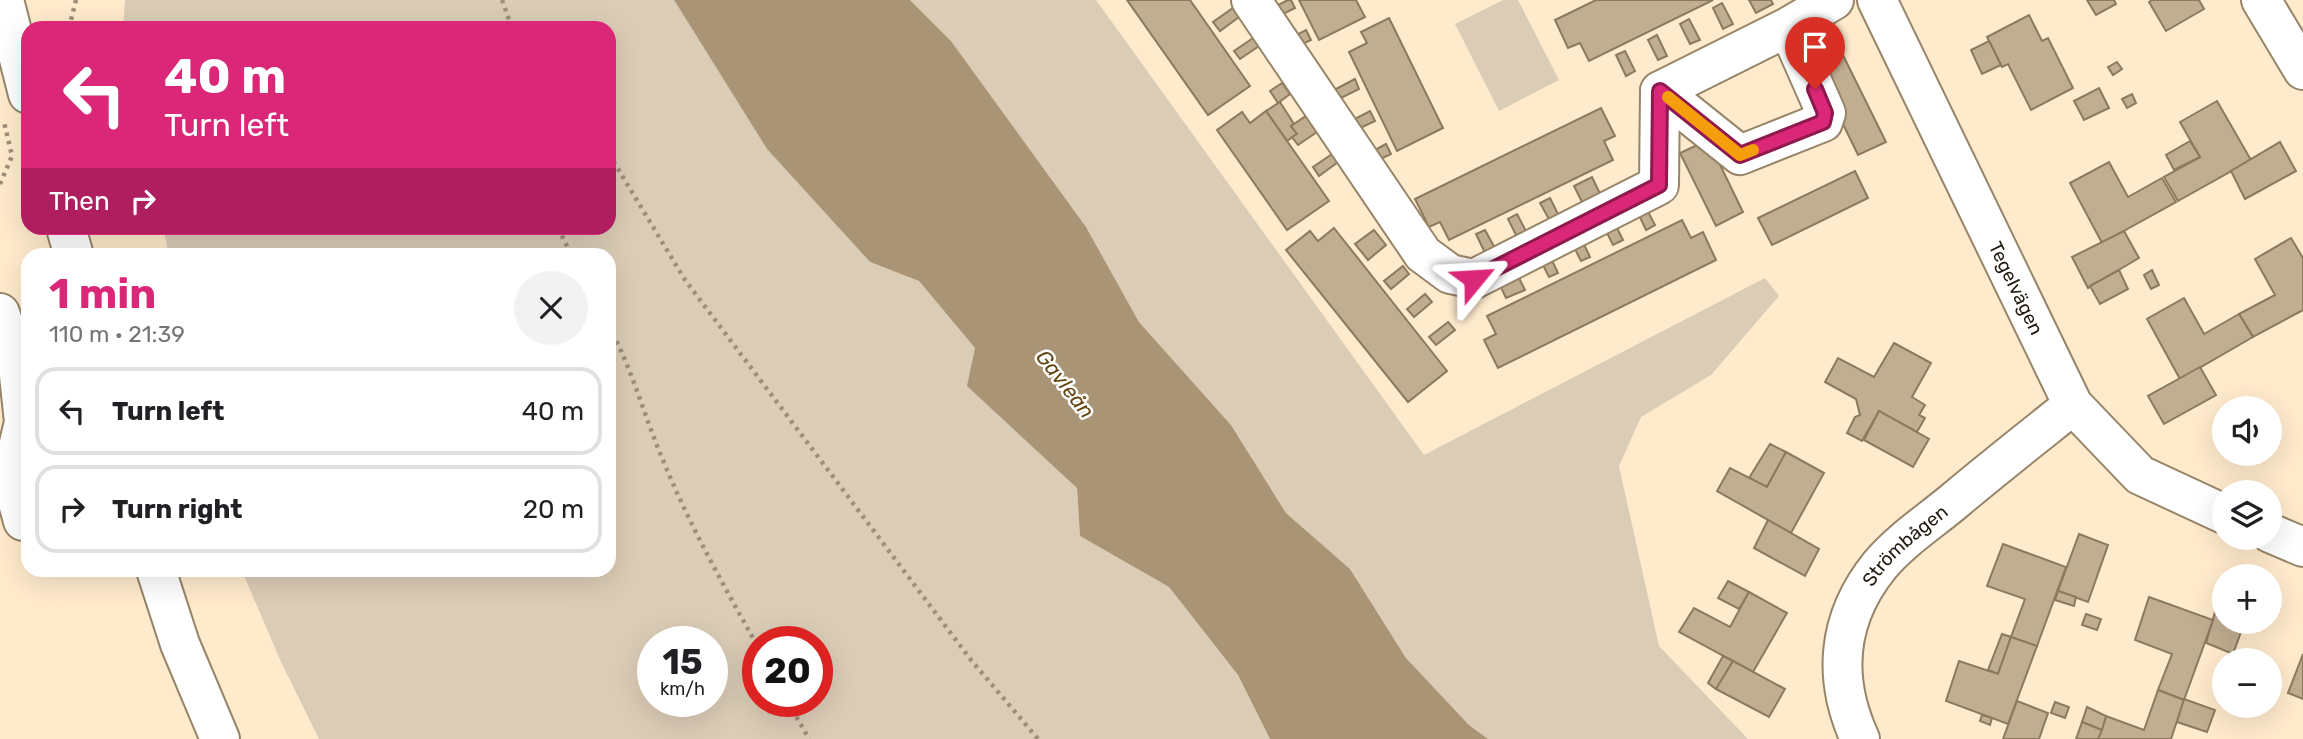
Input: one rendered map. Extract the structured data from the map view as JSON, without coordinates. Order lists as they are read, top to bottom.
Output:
{
  "streets": {
    "street": ["Tegelvägen", "Strömbågen"]
  },
  "crossings": [
    ["Tegelvägen", "Strömbågen"]
  ],
  "water": ["Gavleån"],
  "page": {
    "turn": ["40 m", "Turn left"],
    "then": "Then",
    "heading": ["1 min", "110 m · 21:39"],
    "list": [
      {
        "name": "Turn left",
        "value": "40 m"
      },
      {
        "name": "Turn right",
        "value": "20 m"
      }
    ],
    "map_buttons": ["+", "−"],
    "speed": "15 km/h",
    "limit": "20"
  }
}
